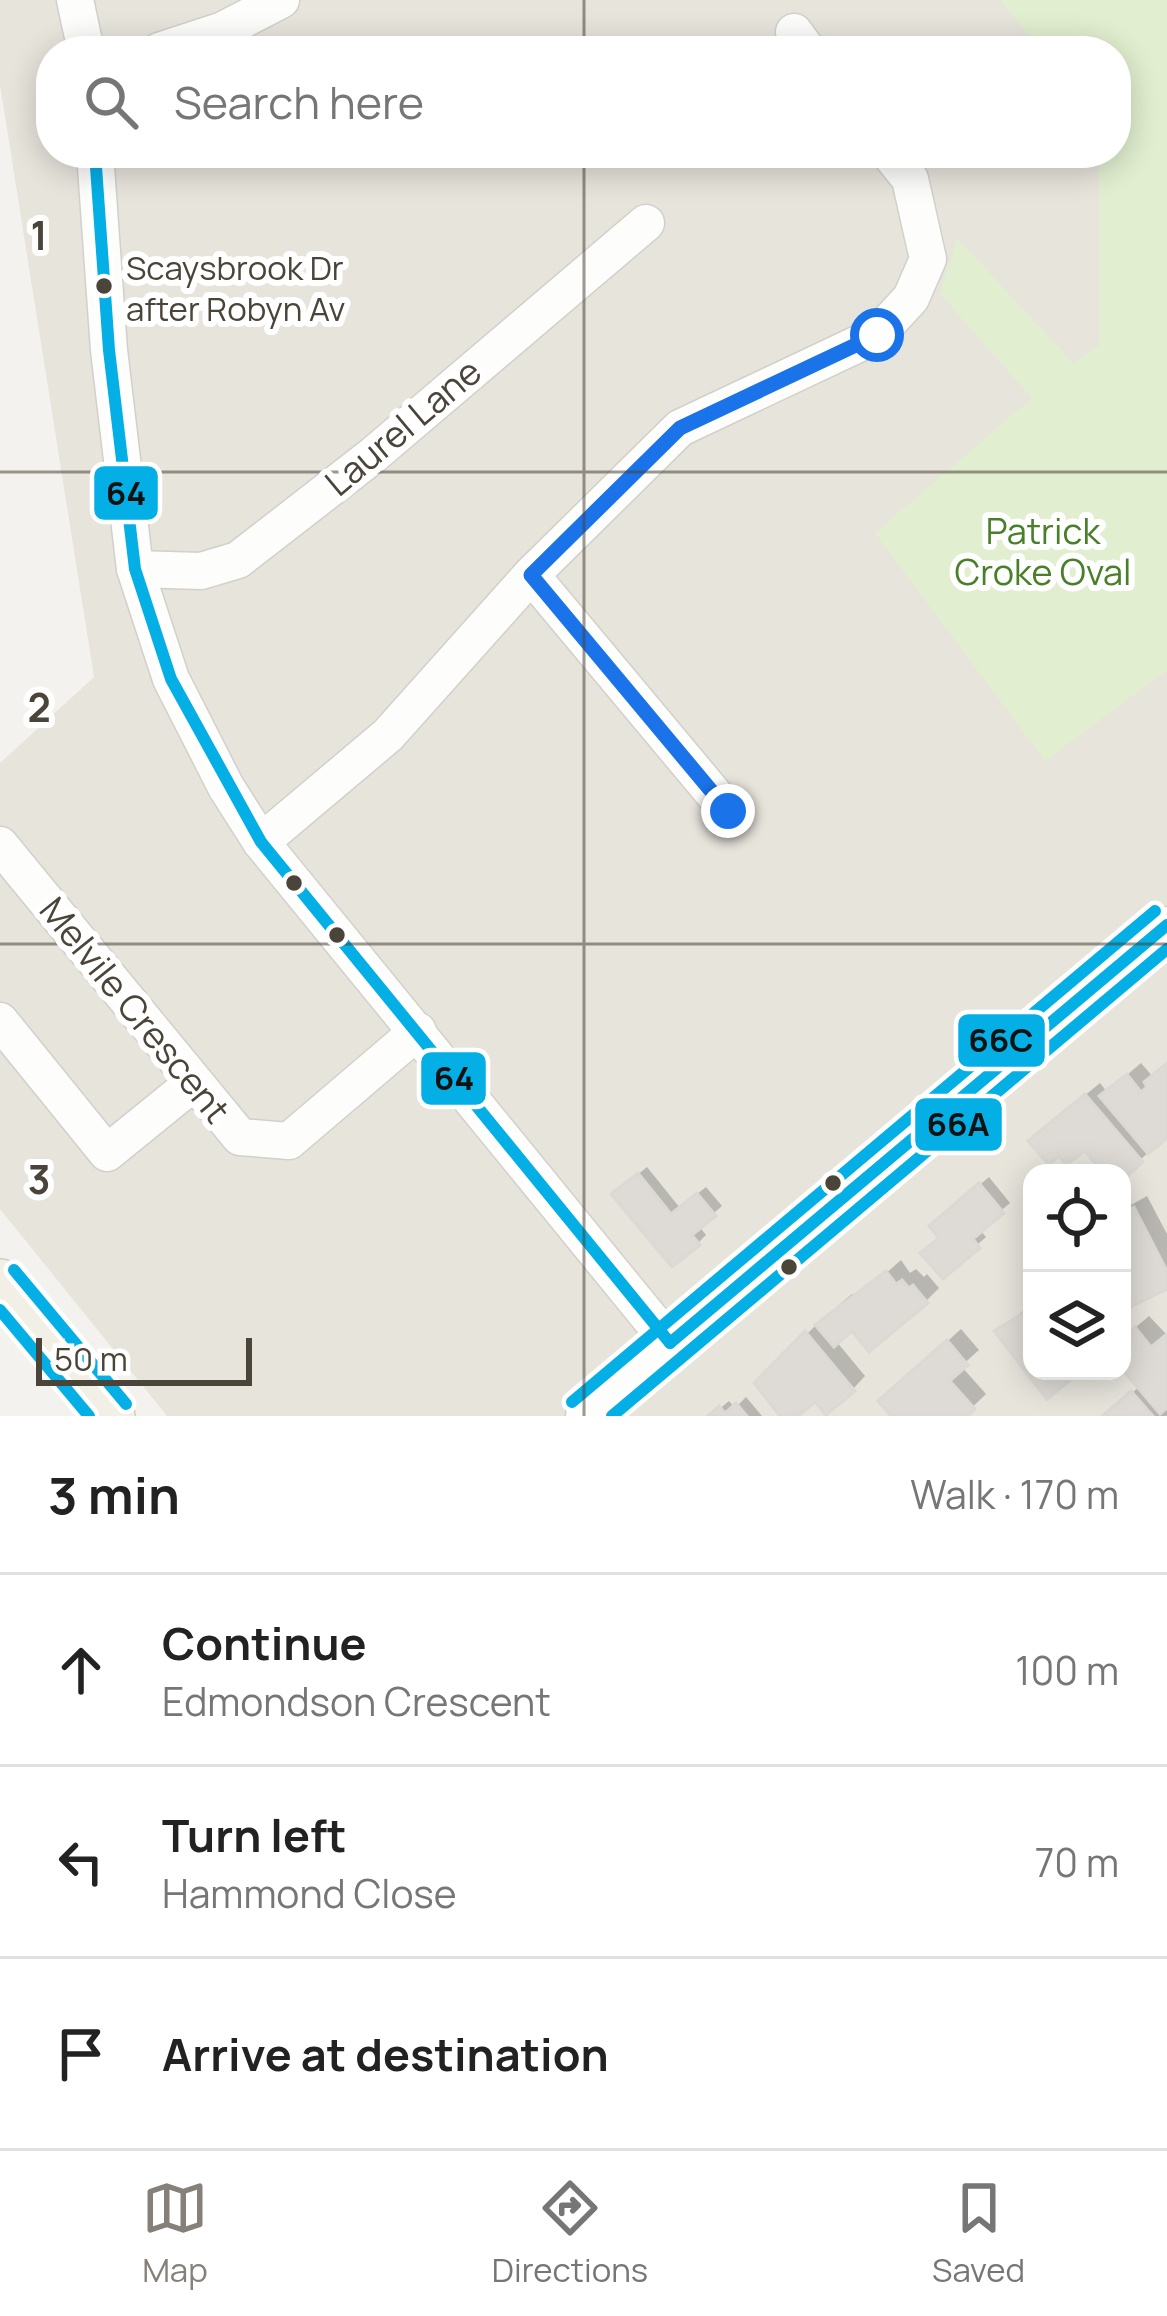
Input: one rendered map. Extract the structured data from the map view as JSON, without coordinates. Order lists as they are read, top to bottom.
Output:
{
  "streets": {
    "street": ["Laurel Lane", "Melvile Crescent"]
  },
  "parks": ["Patrick Croke Oval"],
  "places": ["Scaysbrook Dr after Robyn Av"],
  "lines": ["transit line 64", "transit line 66C", "transit line 66A"],
  "scale_bar": "50 m",
  "page": {
    "search": "Search here",
    "scale": "50 m",
    "heading": ["3 min", "Walk · 170 m"],
    "list": [
      ["Continue", "Edmondson Crescent", "100 m"],
      ["Turn left", "Hammond Close", "70 m"],
      "Arrive at destination"
    ],
    "nav": ["Map", "Directions", "Saved"]
  },
  "grid": {
    "rows": ["1", "2", "3"]
  }
}
